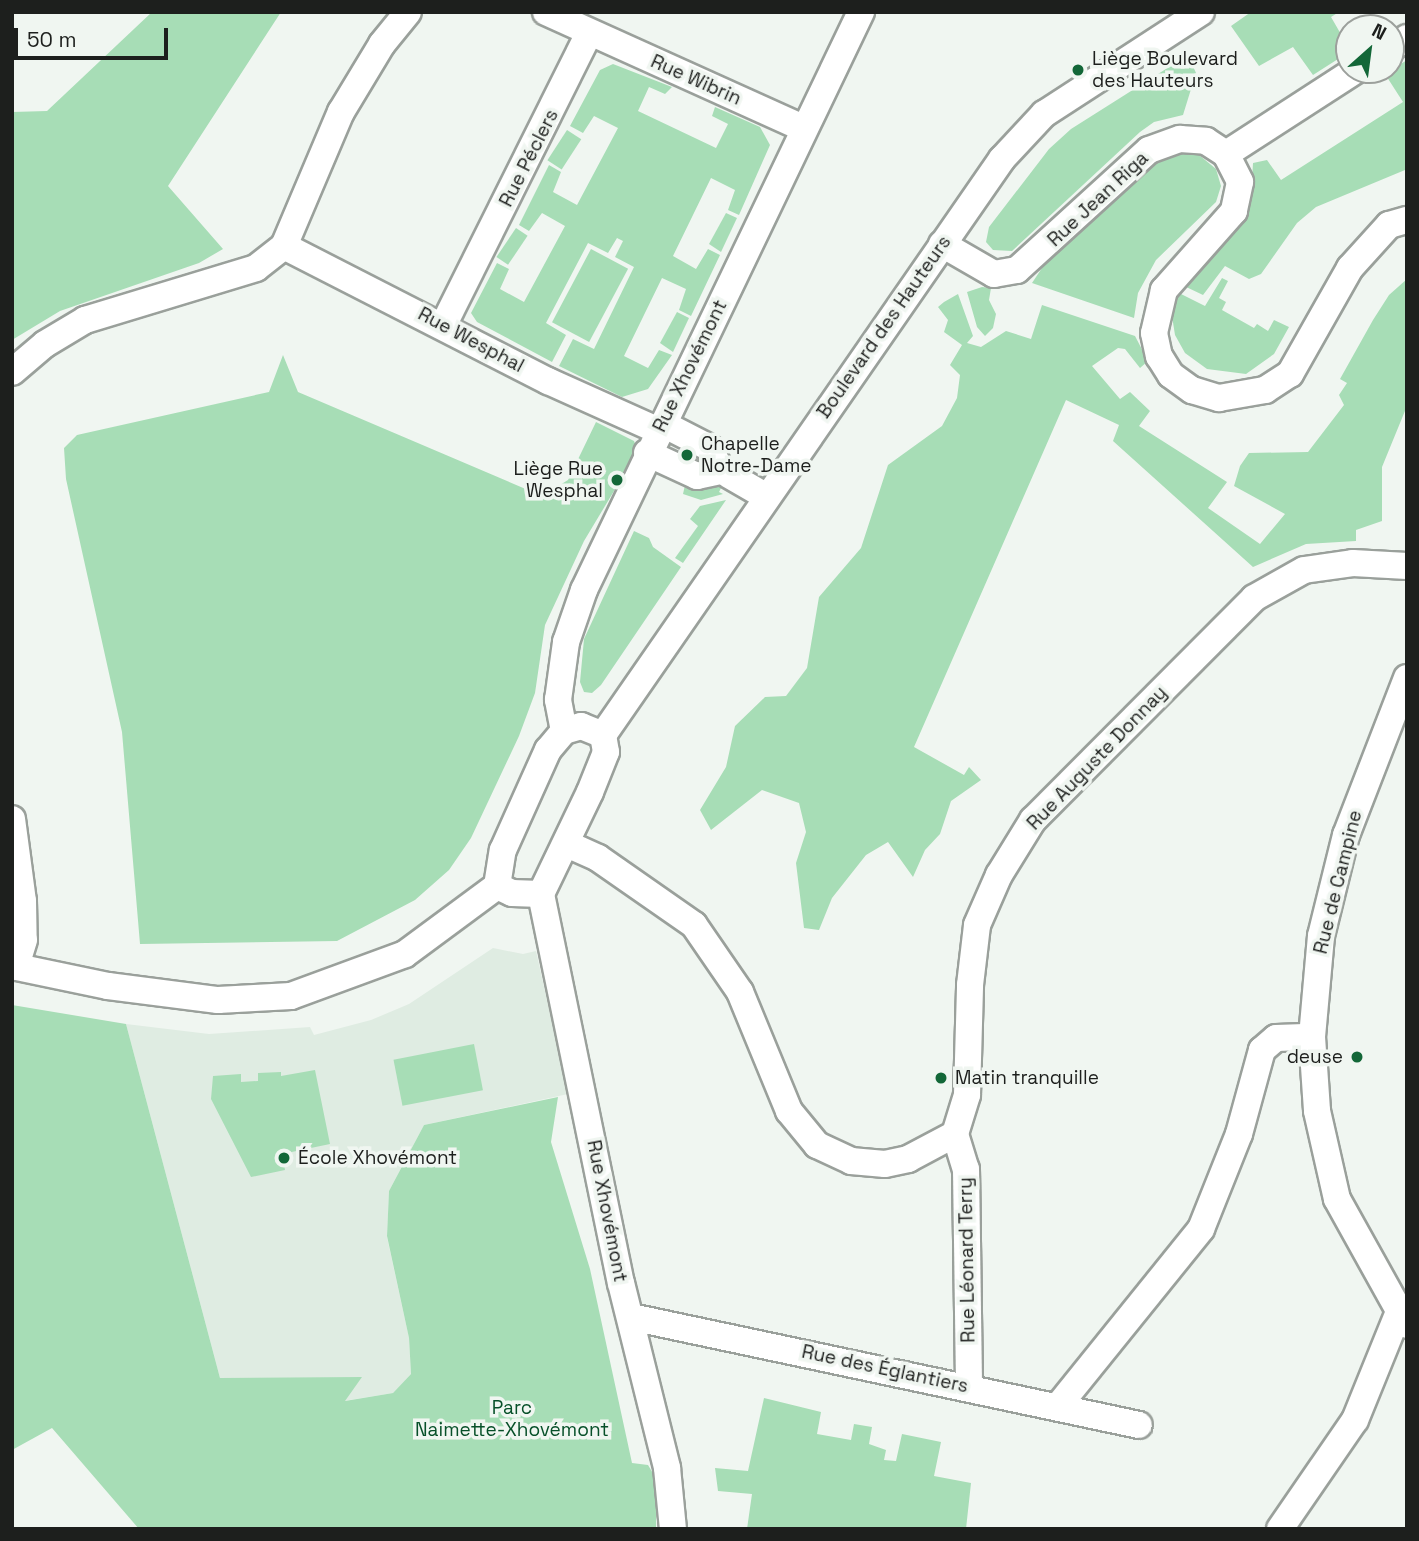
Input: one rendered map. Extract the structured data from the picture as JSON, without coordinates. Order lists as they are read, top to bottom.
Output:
{
  "streets": {
    "street": [
      "Rue Wibrin",
      "Rue Péclers",
      "Rue Jean Riga",
      "Boulevard des Hauteurs",
      "Rue Wesphal",
      "Rue Xhovémont",
      "Rue Auguste Donnay",
      "Rue de Campine",
      "Rue Léonard Terry",
      "Rue des Églantiers"
    ]
  },
  "crossings": [
    ["Rue Wibrin", "Rue Péclers"],
    ["Rue Wibrin", "Rue Xhovémont"],
    ["Rue Péclers", "Rue Wesphal"],
    ["Rue Jean Riga", "Boulevard des Hauteurs"],
    ["Rue Wesphal", "Rue Xhovémont"],
    ["Rue Xhovémont", "Rue des Églantiers"],
    ["Rue Auguste Donnay", "Rue Léonard Terry"],
    ["Rue Léonard Terry", "Rue des Églantiers"]
  ],
  "parks": ["Parc Naimette-Xhovémont"],
  "places": [
    "Liège Boulevard des Hauteurs",
    "Chapelle Notre-Dame",
    "Liège Rue Wesphal",
    "deuse",
    "Matin tranquille",
    "École Xhovémont"
  ],
  "scale_bar": "50 m",
  "north": "top right"
}
